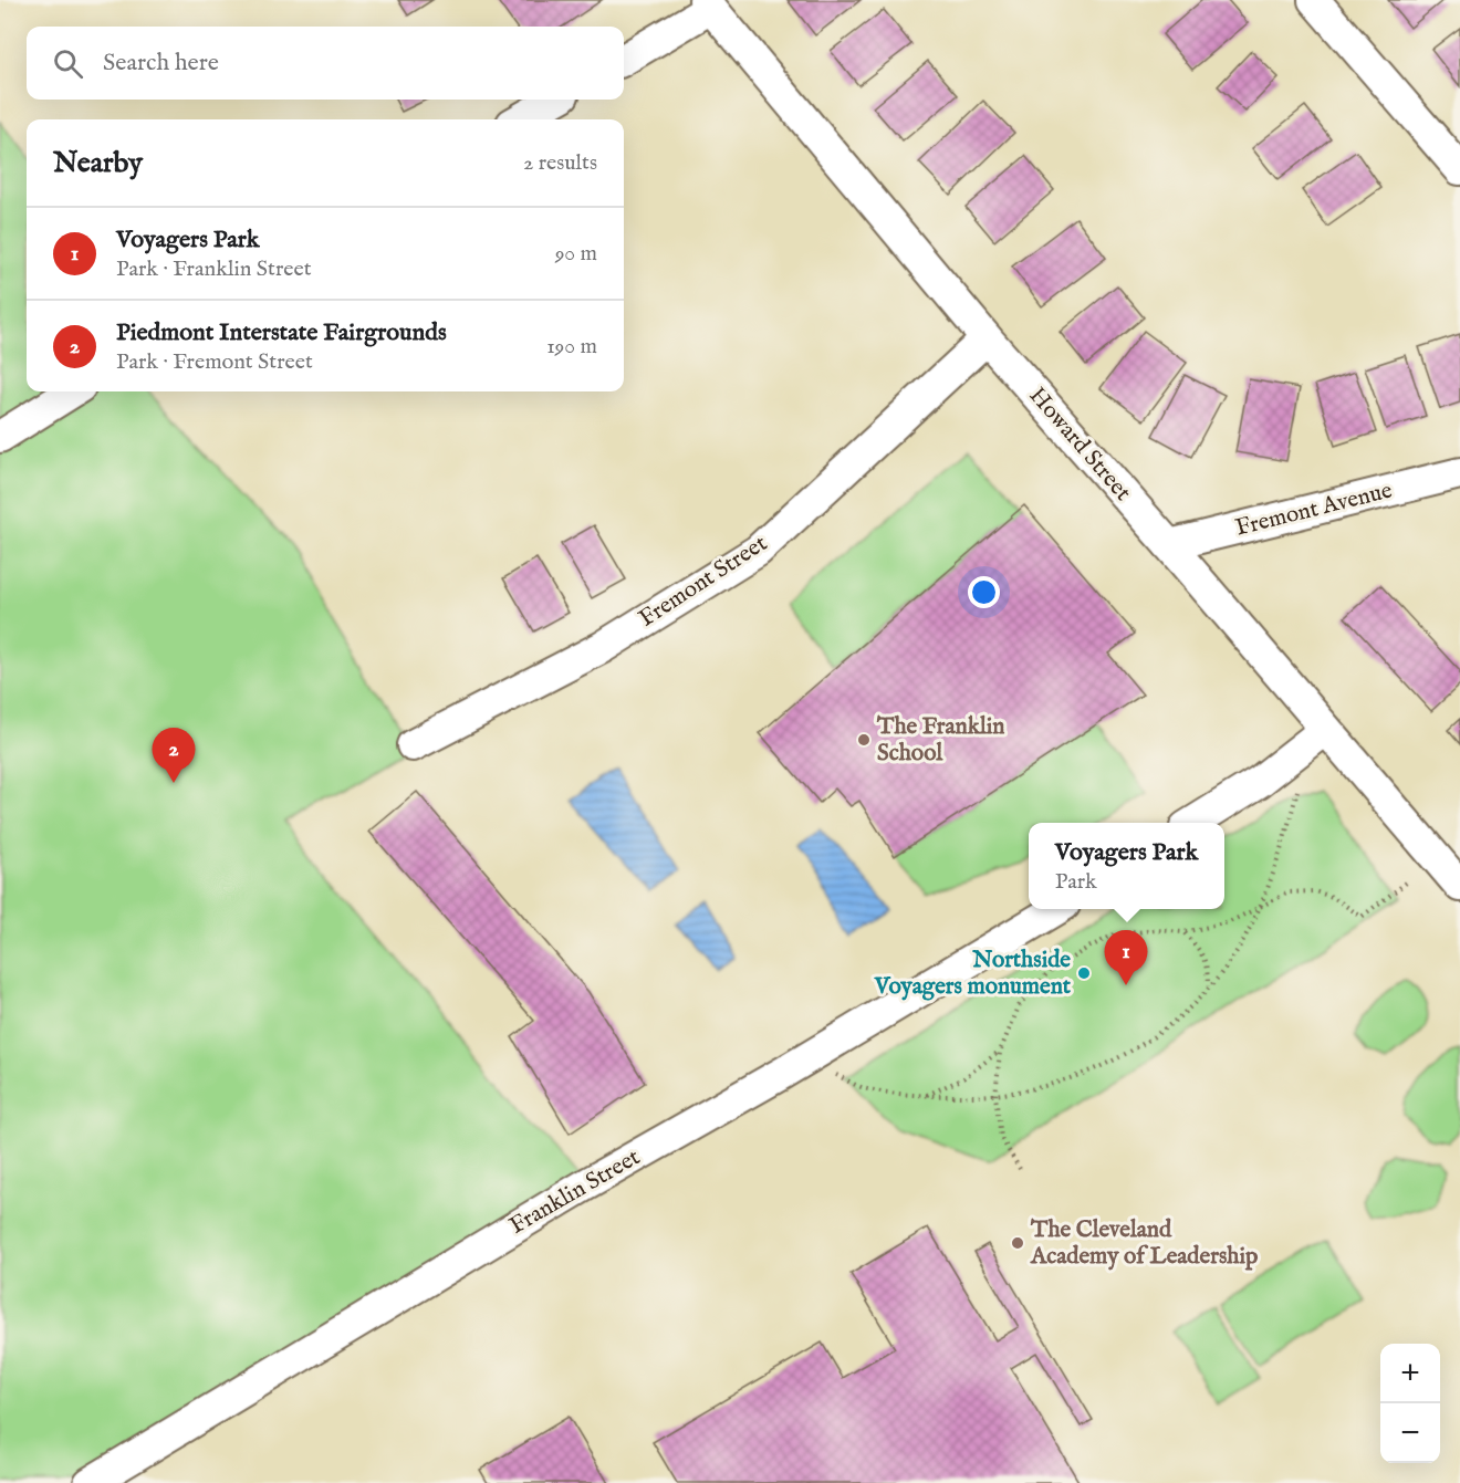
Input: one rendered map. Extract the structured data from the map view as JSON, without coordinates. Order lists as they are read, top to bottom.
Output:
{
  "streets": {
    "street": [
      "Howard Street",
      "Fremont Avenue",
      "Fremont Street",
      "Franklin Street"
    ]
  },
  "crossings": [
    ["Howard Street", "Fremont Avenue"],
    ["Howard Street", "Fremont Street"]
  ],
  "places": ["The Franklin School", "Northside Voyagers monument", "The Cleveland Academy of Leadership"],
  "page": {
    "search": "Search here",
    "heading": ["Nearby", "2 results"],
    "list": [
      {
        "mark": "1",
        "name": "Voyagers Park",
        "note": "Park · Franklin Street",
        "value": "90 m"
      },
      {
        "mark": "2",
        "name": "Piedmont Interstate Fairgrounds",
        "note": "Park · Fremont Street",
        "value": "190 m"
      }
    ],
    "pins": ["2", "1"],
    "popup": ["Voyagers Park", "Park"],
    "map_buttons": ["+", "−"]
  }
}
